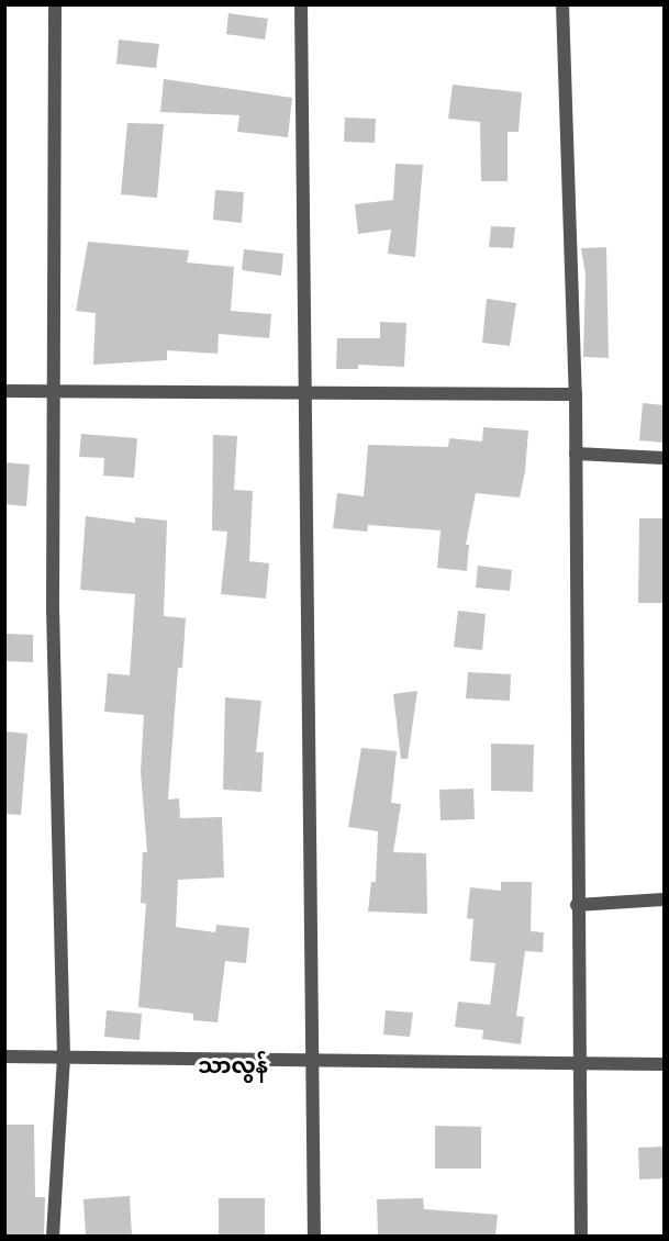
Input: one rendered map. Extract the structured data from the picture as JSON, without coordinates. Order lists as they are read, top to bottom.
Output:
{
  "districts": ["သာလွန်"]
}
